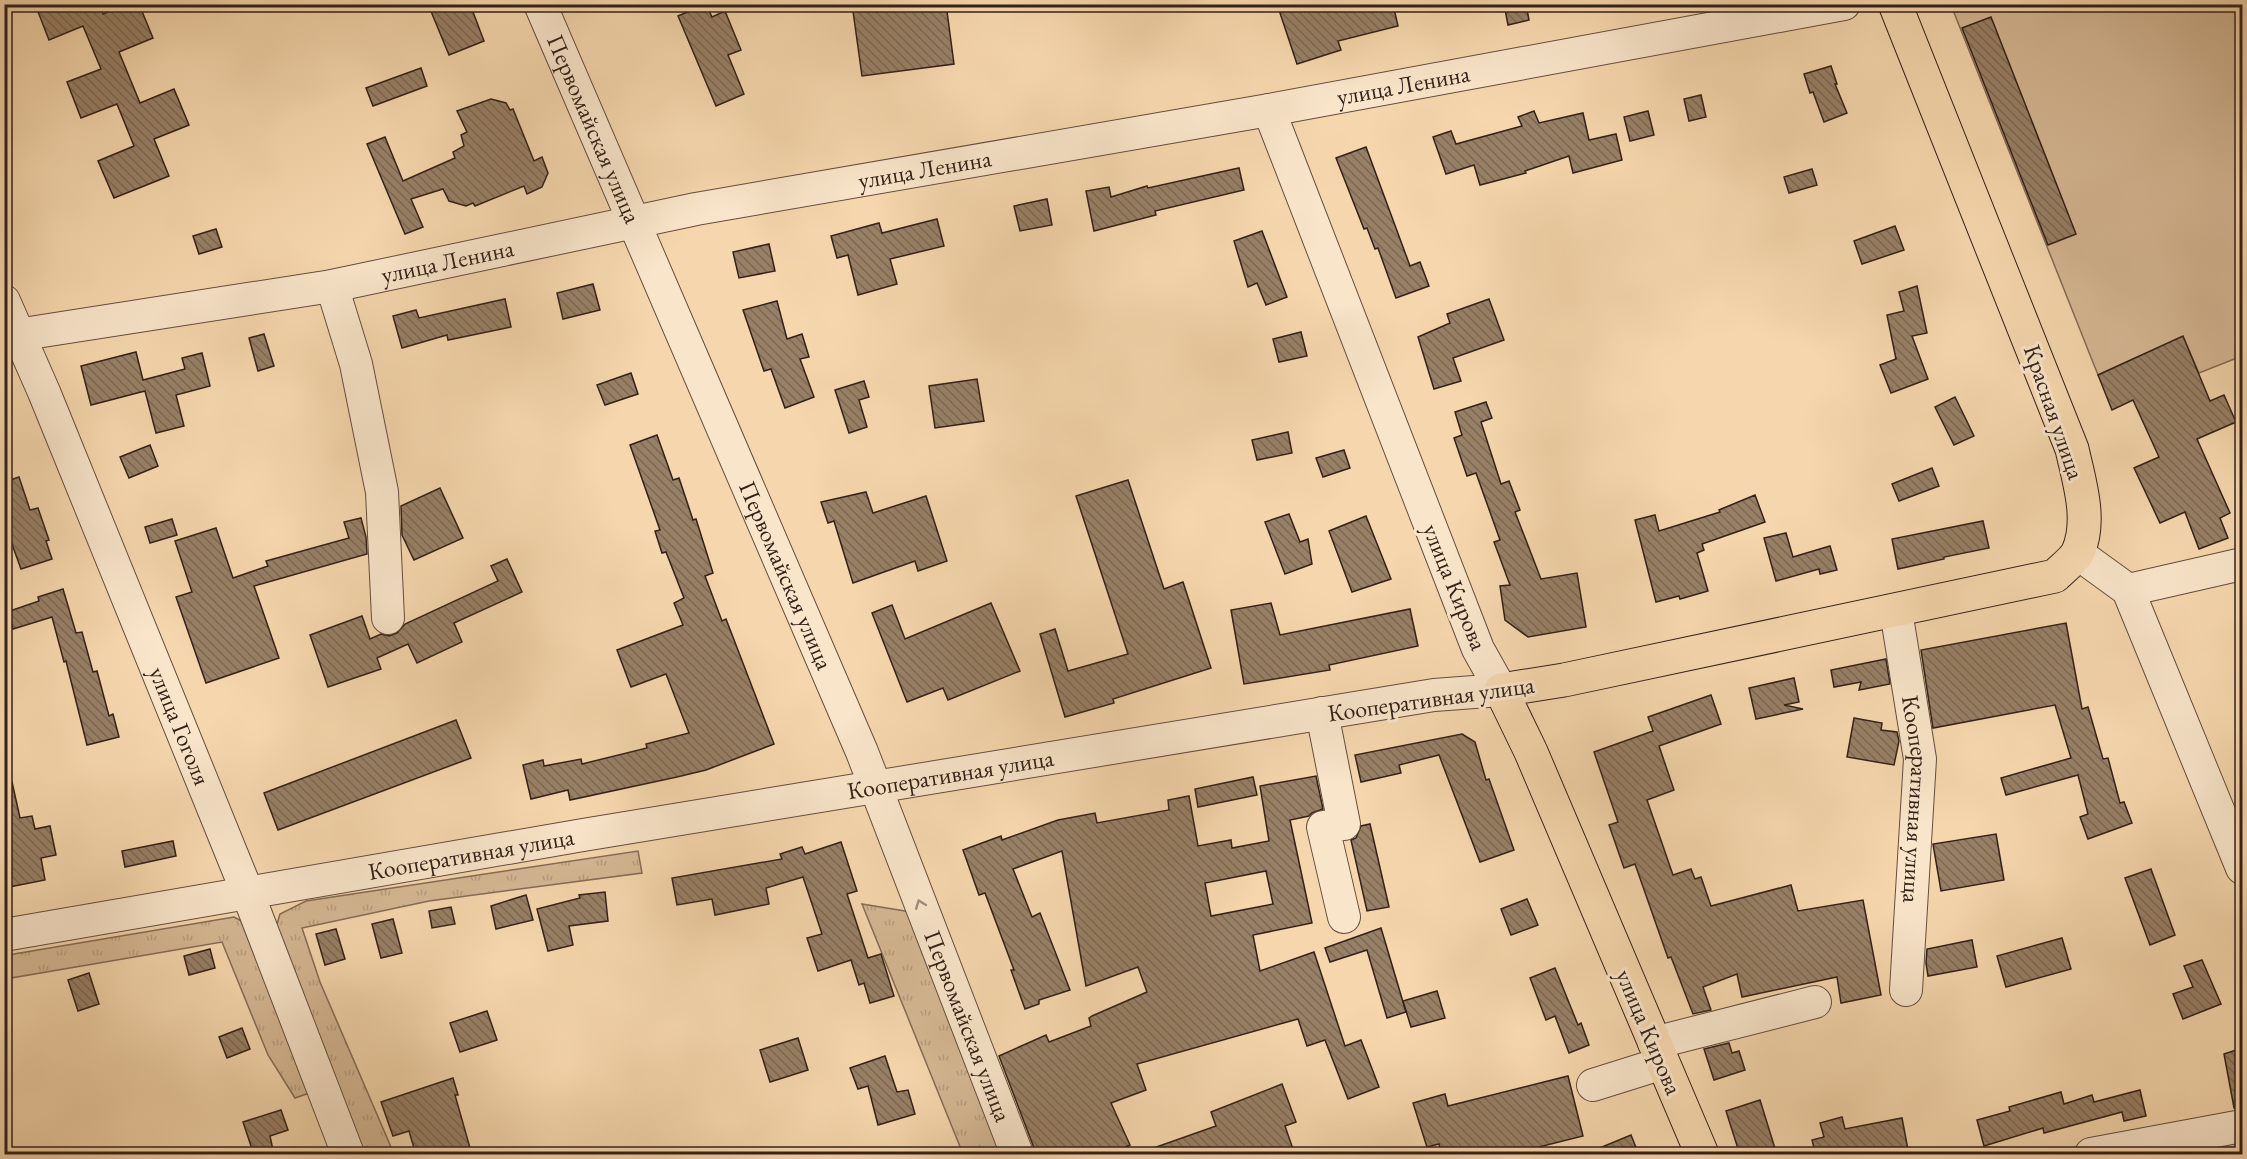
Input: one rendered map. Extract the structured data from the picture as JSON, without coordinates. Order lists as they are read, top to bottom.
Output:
{
  "streets": {
    "main road": ["Красная улица", "улица Кирова", "Кооперативная улица"],
    "street": ["улица Ленина", "Первомайская улица", "улица Гоголя"]
  },
  "crossings": [
    ["улица Ленина", "Первомайская улица"],
    ["улица Ленина", "улица Кирова"],
    ["улица Ленина", "улица Гоголя"],
    ["Первомайская улица", "Кооперативная улица"],
    ["Красная улица", "Кооперативная улица"],
    ["улица Кирова", "Кооперативная улица"],
    ["Кооперативная улица", "улица Гоголя"]
  ]
}
